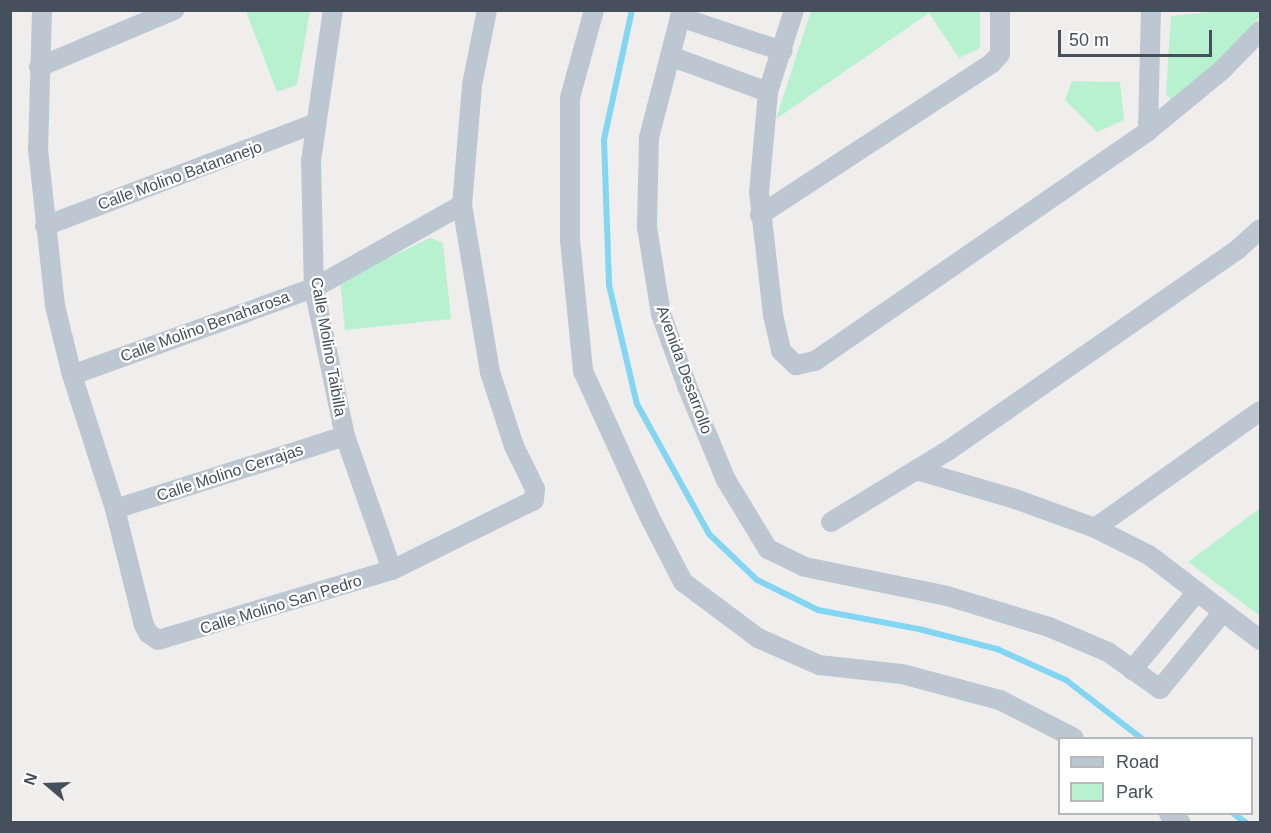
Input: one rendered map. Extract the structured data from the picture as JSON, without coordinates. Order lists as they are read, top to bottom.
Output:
{
  "streets": {
    "street": [
      "Calle Molino Batananejo",
      "Calle Molino Benaharosa",
      "Calle Molino Taibilla",
      "Avenida Desarrollo",
      "Calle Molino Cerrajas",
      "Calle Molino San Pedro"
    ]
  },
  "crossings": [
    ["Calle Molino Batananejo", "Calle Molino Taibilla"],
    ["Calle Molino Batananejo", "Calle Molino San Pedro"],
    ["Calle Molino Benaharosa", "Calle Molino Taibilla"],
    ["Calle Molino Benaharosa", "Calle Molino San Pedro"],
    ["Calle Molino Taibilla", "Calle Molino Cerrajas"],
    ["Calle Molino Taibilla", "Calle Molino San Pedro"],
    ["Calle Molino Cerrajas", "Calle Molino San Pedro"]
  ],
  "legend": ["Road", "Park"],
  "scale_bar": "50 m",
  "north": "left"
}
